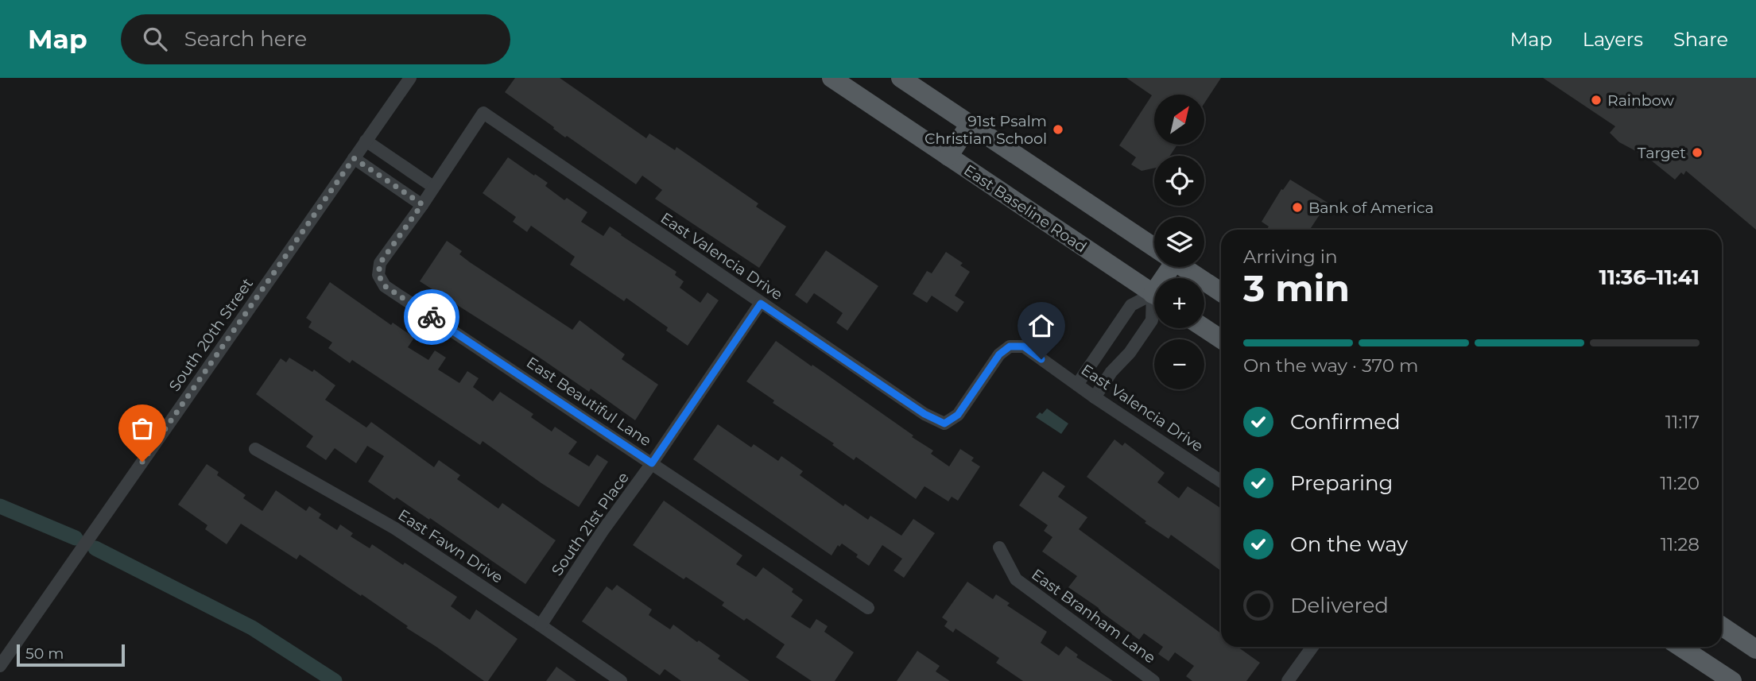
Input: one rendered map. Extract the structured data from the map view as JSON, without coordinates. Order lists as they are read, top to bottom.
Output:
{
  "streets": {
    "main road": ["East Baseline Road"],
    "street": [
      "East Valencia Drive",
      "South 20th Street",
      "East Beautiful Lane",
      "South 21st Place",
      "East Fawn Drive",
      "East Branham Lane"
    ]
  },
  "crossings": [
    ["East Valencia Drive", "South 21st Place"],
    ["East Beautiful Lane", "South 21st Place"],
    ["South 21st Place", "East Fawn Drive"]
  ],
  "places": [
    "Rainbow",
    "91st Psalm Christian School",
    "Target",
    "Bank of America"
  ],
  "scale_bar": "50 m",
  "north": "top right",
  "page": {
    "header": "Map",
    "search": "Search here",
    "nav": ["Map", "Layers", "Share"],
    "map_buttons": ["+", "−"],
    "heading": ["3 min", "Arriving in", "11:36–11:41"],
    "bar": "On the way · 370 m",
    "list": [
      ["Confirmed", "11:17"],
      ["Preparing", "11:20"],
      ["On the way", "11:28"],
      "Delivered"
    ],
    "scale": "50 m"
  }
}
